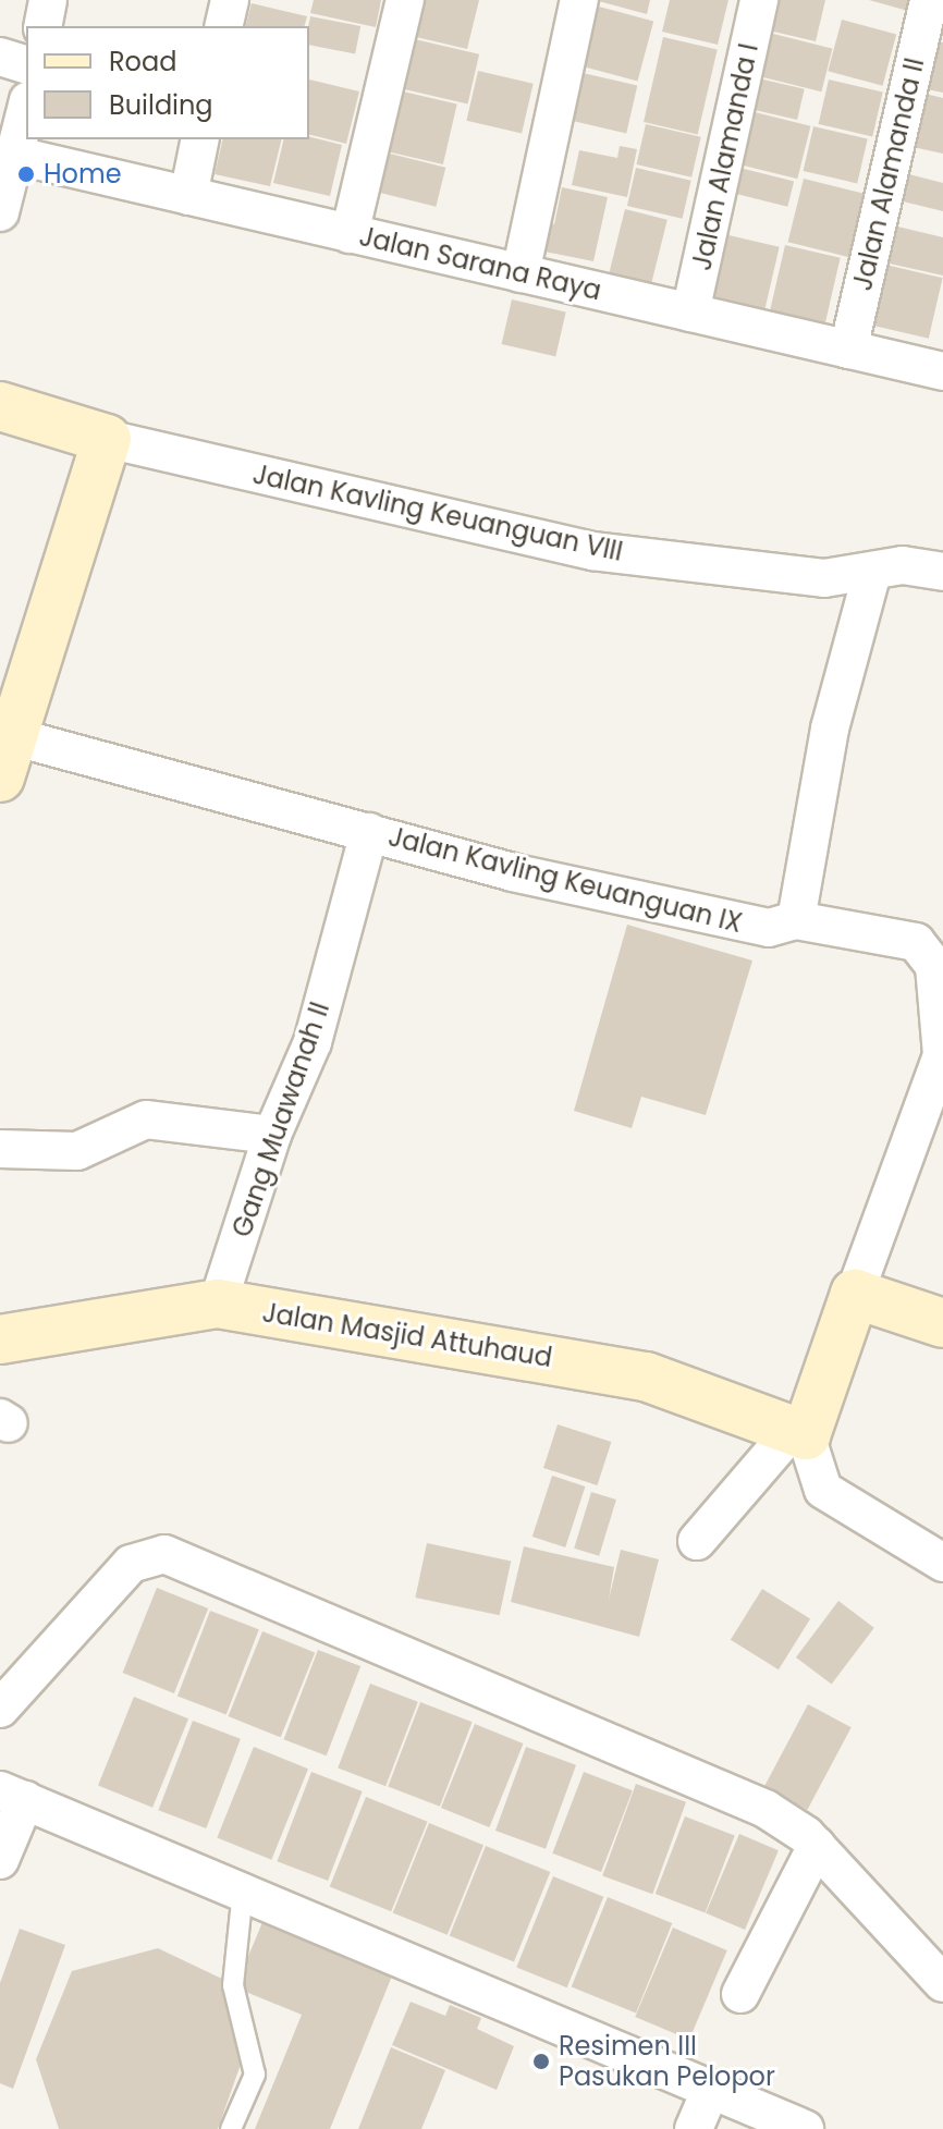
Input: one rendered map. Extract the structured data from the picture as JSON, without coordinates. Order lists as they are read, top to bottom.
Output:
{
  "streets": {
    "street": [
      "Jalan Alamanda I",
      "Jalan Alamanda II",
      "Jalan Sarana Raya",
      "Jalan Kavling Keuanguan VIII",
      "Jalan Kavling Keuanguan IX",
      "Gang Muawanah II",
      "Jalan Masjid Attuhaud"
    ]
  },
  "crossings": [
    ["Jalan Alamanda I", "Jalan Sarana Raya"],
    ["Jalan Alamanda II", "Jalan Sarana Raya"],
    ["Jalan Kavling Keuanguan IX", "Gang Muawanah II"],
    ["Jalan Kavling Keuanguan IX", "Jalan Masjid Attuhaud"],
    ["Gang Muawanah II", "Jalan Masjid Attuhaud"]
  ],
  "places": ["Home", "Resimen III Pasukan Pelopor"],
  "legend": ["Road", "Building"]
}
